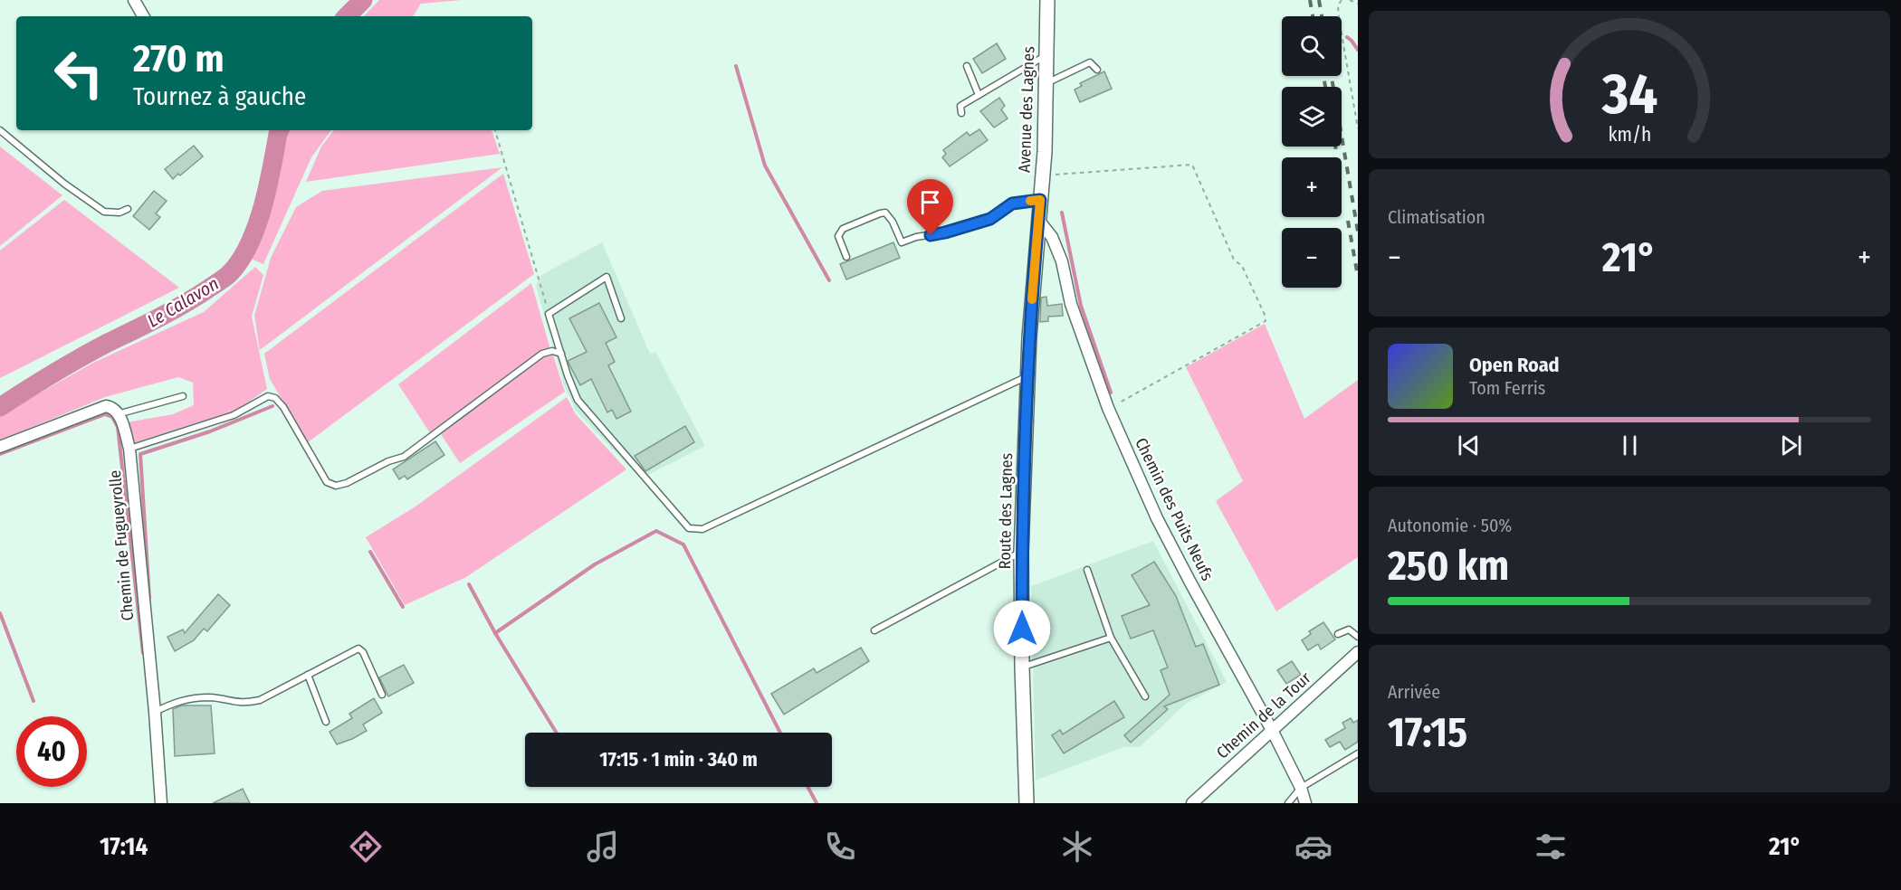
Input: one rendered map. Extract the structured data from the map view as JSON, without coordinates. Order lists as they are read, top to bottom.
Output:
{
  "streets": {
    "street": [
      "Avenue des Lagnes",
      "Chemin des Puits Neufs",
      "Route des Lagnes",
      "Chemin de Fugueyrolle",
      "Chemin de la Tour"
    ]
  },
  "crossings": [
    ["Avenue des Lagnes", "Chemin des Puits Neufs"],
    ["Avenue des Lagnes", "Route des Lagnes"],
    ["Chemin des Puits Neufs", "Route des Lagnes"],
    ["Chemin des Puits Neufs", "Chemin de la Tour"]
  ],
  "water": ["Le Calavon"],
  "page": {
    "map_buttons": ["+", "−"],
    "turn": ["270 m", "Tournez à gauche"],
    "tile": [
      "Climatisation",
      ["Autonomie · 50%", "250 km"],
      ["Arrivée", "17:15"]
    ],
    "heat": ["−", "21°", "+"],
    "song": ["Open Road", "Tom Ferris"],
    "limit": "40",
    "trip": "17:15 · 1 min · 340 m",
    "tabs": ["17:14", "21°"],
    "gauge": ["34", "km/h"]
  }
}
